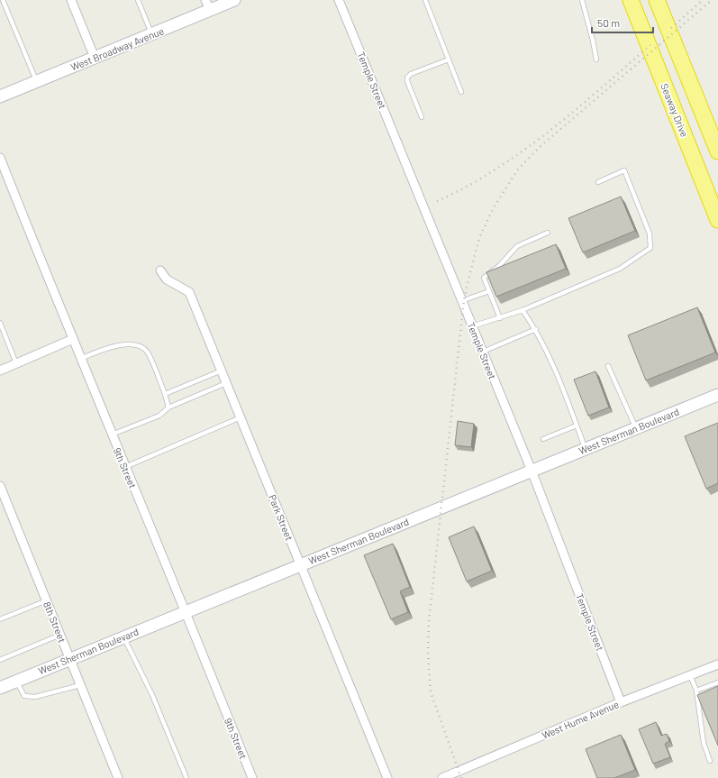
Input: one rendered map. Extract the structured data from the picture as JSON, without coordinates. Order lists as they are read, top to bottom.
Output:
{
  "streets": {
    "highway": ["Seaway Drive"],
    "main road": ["West Broadway Avenue", "West Sherman Boulevard"],
    "street": [
      "Temple Street",
      "9th Street",
      "Park Street",
      "8th Street",
      "West Hume Avenue"
    ]
  },
  "crossings": [
    ["Temple Street", "West Sherman Boulevard"],
    ["Temple Street", "West Hume Avenue"],
    ["West Sherman Boulevard", "9th Street"],
    ["West Sherman Boulevard", "Park Street"],
    ["West Sherman Boulevard", "8th Street"]
  ],
  "scale_bar": "50 m"
}
